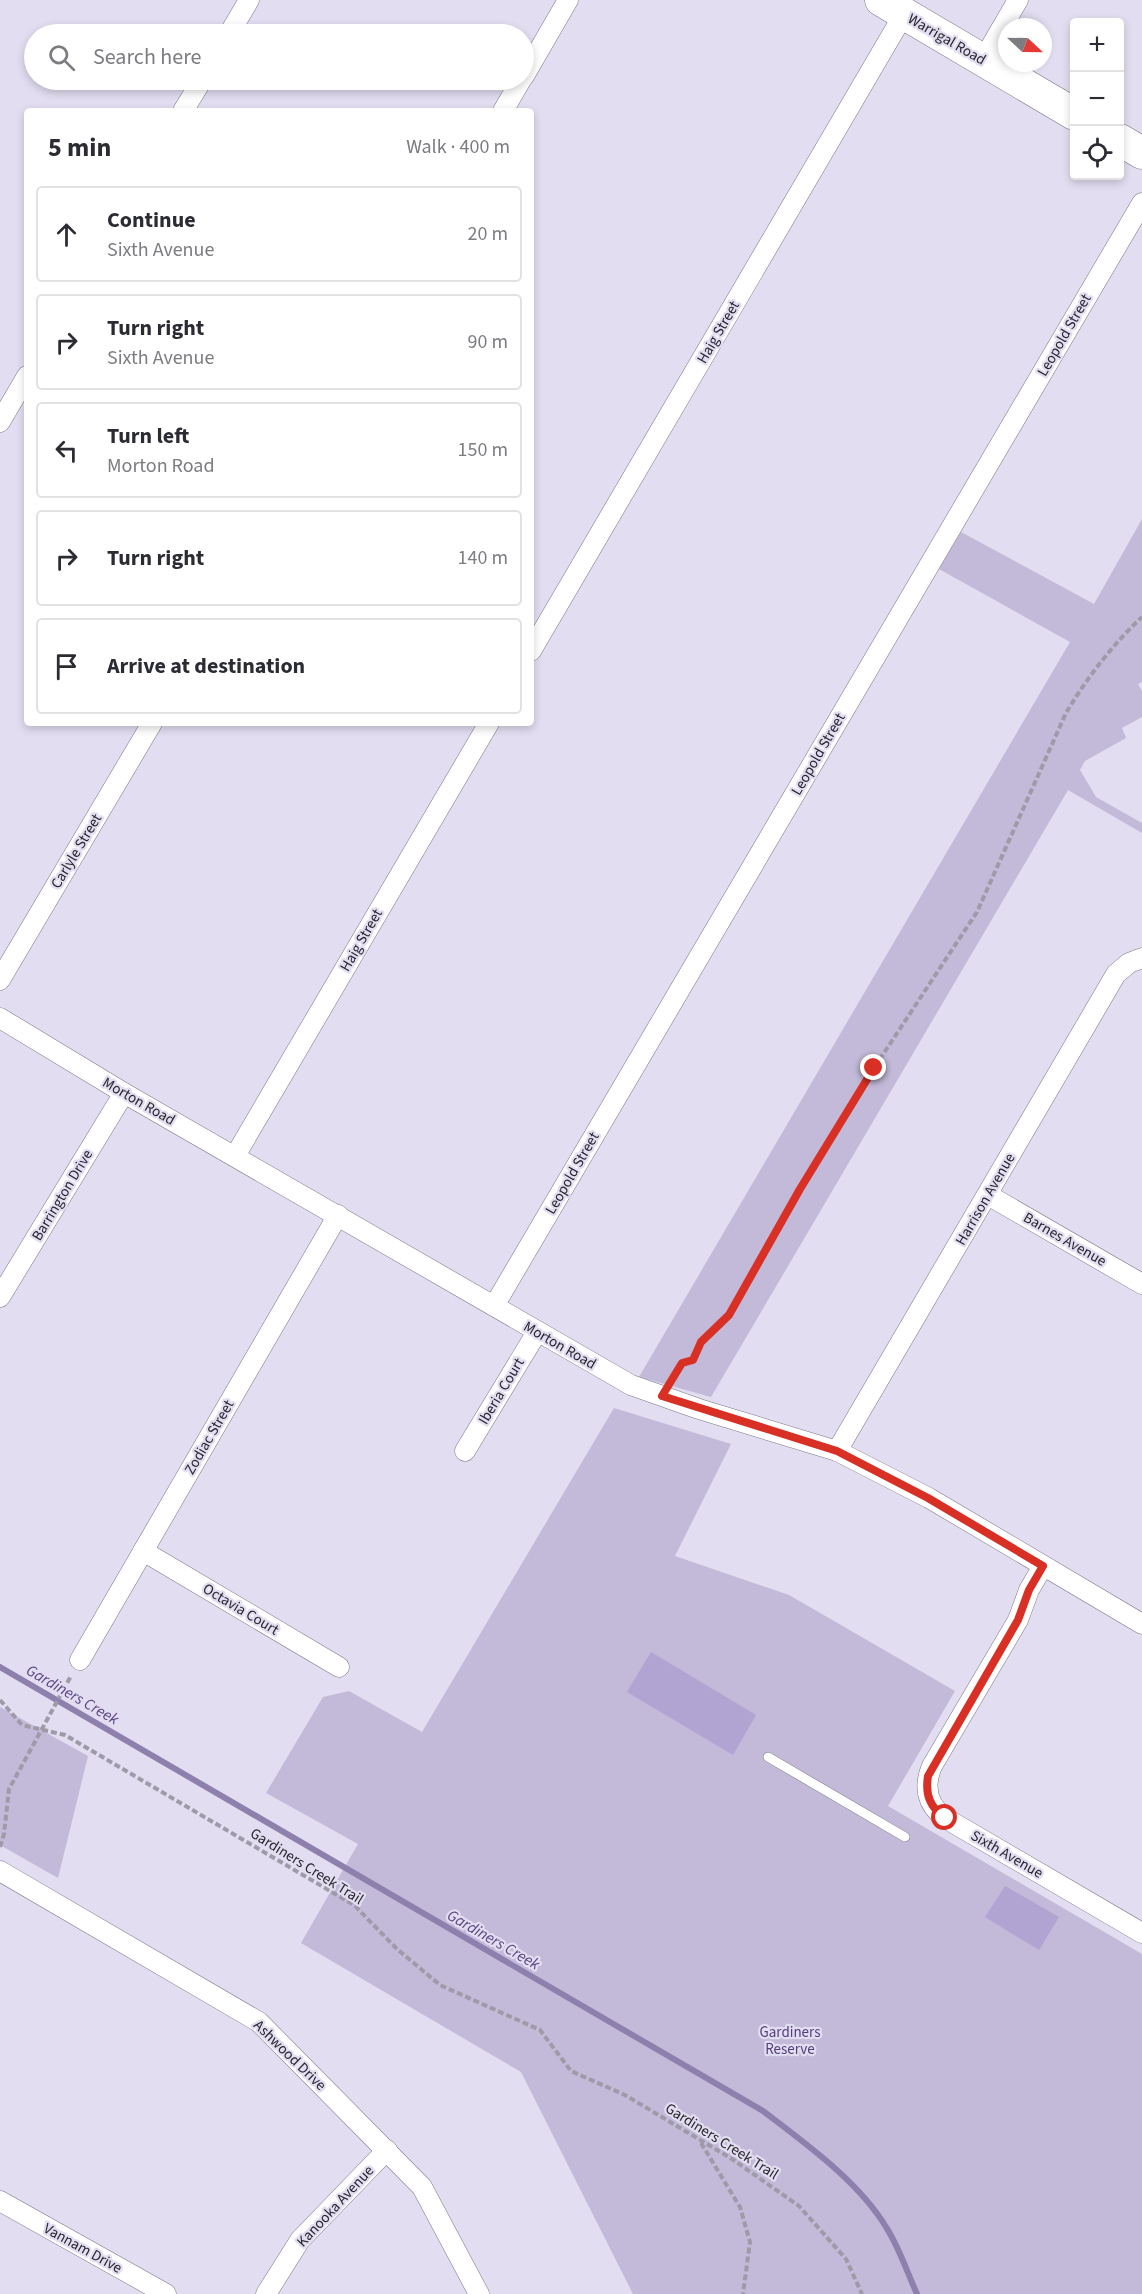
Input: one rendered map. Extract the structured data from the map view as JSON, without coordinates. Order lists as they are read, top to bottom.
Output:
{
  "streets": {
    "highway": ["Warrigal Road"],
    "street": [
      "Haig Street",
      "Leopold Street",
      "Carlyle Street",
      "Morton Road",
      "Barrington Drive",
      "Harrison Avenue",
      "Barnes Avenue",
      "Iberia Court",
      "Zodiac Street",
      "Octavia Court",
      "Sixth Avenue",
      "Ashwood Drive",
      "Kanooka Avenue",
      "Vannam Drive"
    ],
    "path": ["Gardiners Creek Trail"]
  },
  "crossings": [
    ["Warrigal Road", "Haig Street"],
    ["Haig Street", "Morton Road"],
    ["Leopold Street", "Morton Road"],
    ["Morton Road", "Barrington Drive"],
    ["Morton Road", "Harrison Avenue"],
    ["Morton Road", "Iberia Court"],
    ["Morton Road", "Zodiac Street"],
    ["Morton Road", "Sixth Avenue"],
    ["Harrison Avenue", "Barnes Avenue"],
    ["Zodiac Street", "Octavia Court"],
    ["Ashwood Drive", "Kanooka Avenue"]
  ],
  "water": ["Gardiners Creek"],
  "parks": ["Gardiners Reserve"],
  "north": "right",
  "page": {
    "map_buttons": ["+", "−"],
    "search": "Search here",
    "heading": ["5 min", "Walk · 400 m"],
    "list": [
      ["Continue", "Sixth Avenue", "20 m"],
      ["Turn right", "Sixth Avenue", "90 m"],
      ["Turn left", "Morton Road", "150 m"],
      ["Turn right", "140 m"],
      "Arrive at destination"
    ]
  }
}
